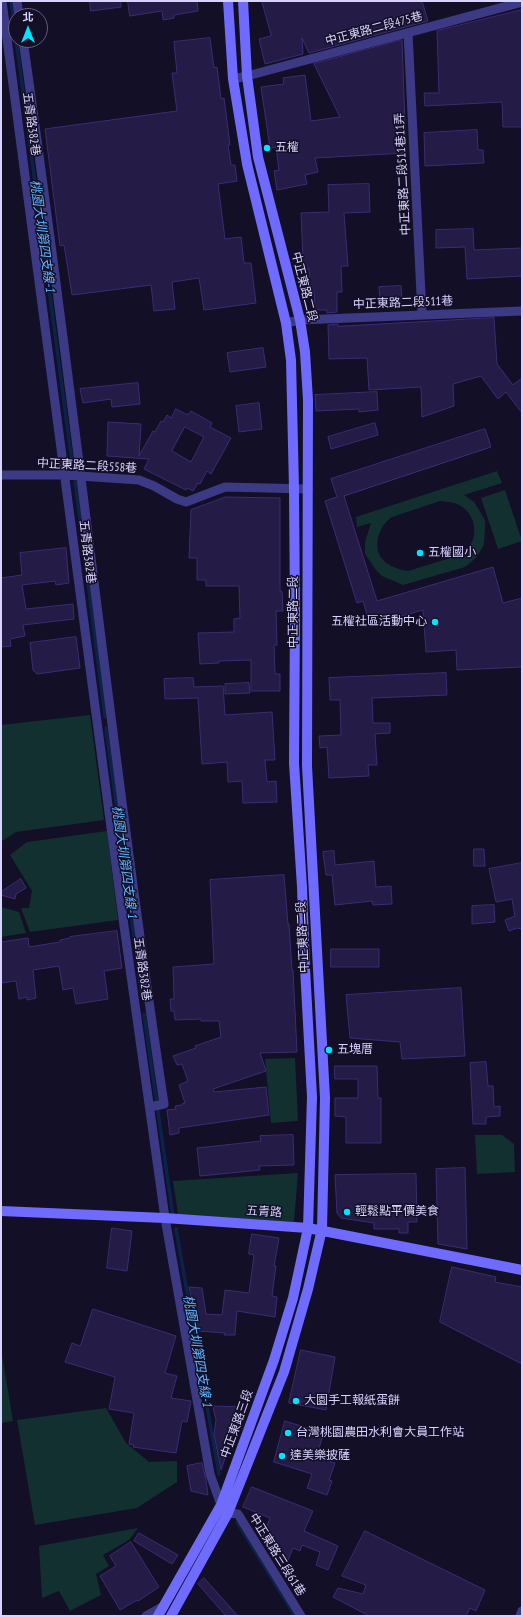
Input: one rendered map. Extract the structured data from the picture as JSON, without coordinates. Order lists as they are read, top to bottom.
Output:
{
  "streets": {
    "main road": ["中正東路二段", "五青路", "中正東路三段"],
    "street": [
      "中正東路二段475巷",
      "五青路382巷",
      "中正東路二段511巷11弄",
      "中正東路二段511巷",
      "中正東路二段558巷",
      "中正東路三段61巷"
    ]
  },
  "crossings": [
    ["中正東路二段475巷", "中正東路二段511巷11弄"],
    ["中正東路二段475巷", "中正東路二段"],
    ["五青路382巷", "中正東路二段558巷"],
    ["五青路382巷", "五青路"],
    ["五青路382巷", "中正東路三段"],
    ["五青路382巷", "中正東路三段61巷"],
    ["中正東路二段511巷11弄", "中正東路二段511巷"],
    ["中正東路二段", "中正東路二段511巷"],
    ["中正東路二段", "中正東路二段558巷"],
    ["中正東路二段", "五青路"],
    ["中正東路二段", "中正東路三段"],
    ["五青路", "中正東路三段"],
    ["中正東路三段", "中正東路三段61巷"]
  ],
  "water": ["桃園大圳第四支線-1"],
  "places": [
    "五權",
    "五權國小",
    "五權社區活動中心",
    "五塊厝",
    "輕鬆點平價美食",
    "大園手工報紙蛋餅",
    "台灣桃園農田水利會大員工作站",
    "達美樂披薩"
  ],
  "north": "top"
}
